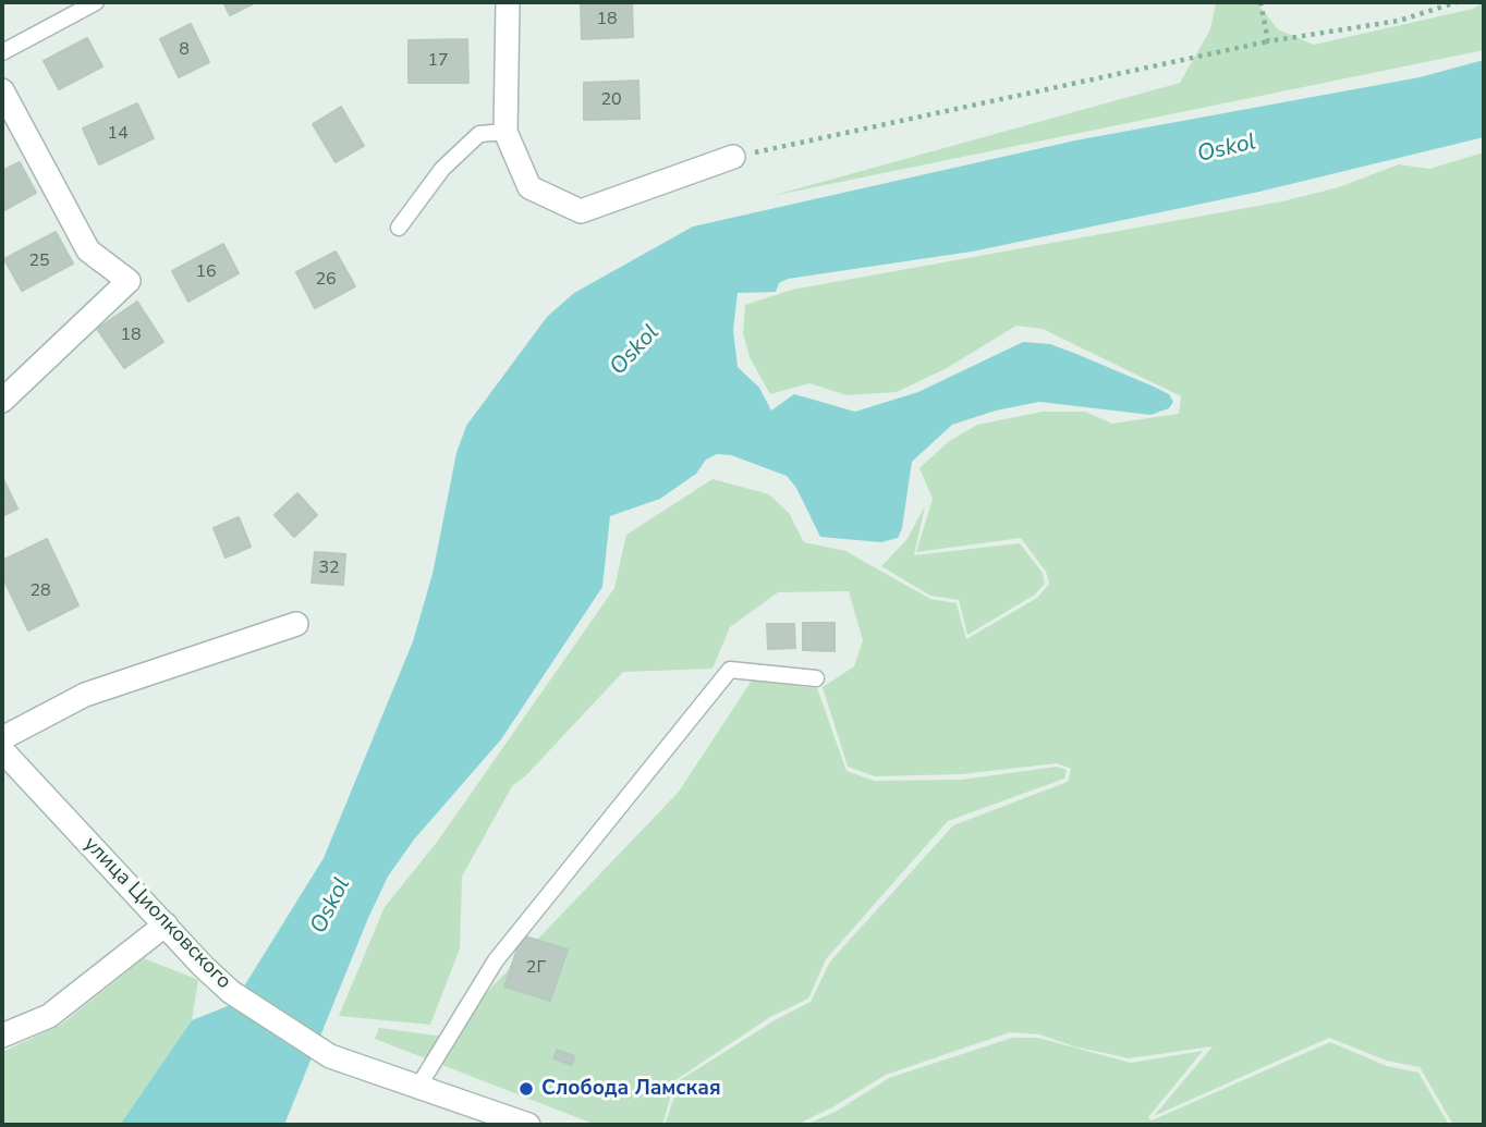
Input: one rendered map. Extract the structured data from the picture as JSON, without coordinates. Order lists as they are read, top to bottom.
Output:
{
  "streets": {
    "street": ["улица Циолковского"]
  },
  "water": ["Oskol"],
  "places": ["Слобода Ламская"],
  "house_numbers": [
    "18",
    "8",
    "17",
    "20",
    "14",
    "25",
    "16",
    "26",
    "18",
    "32",
    "28",
    "2Г"
  ]
}
